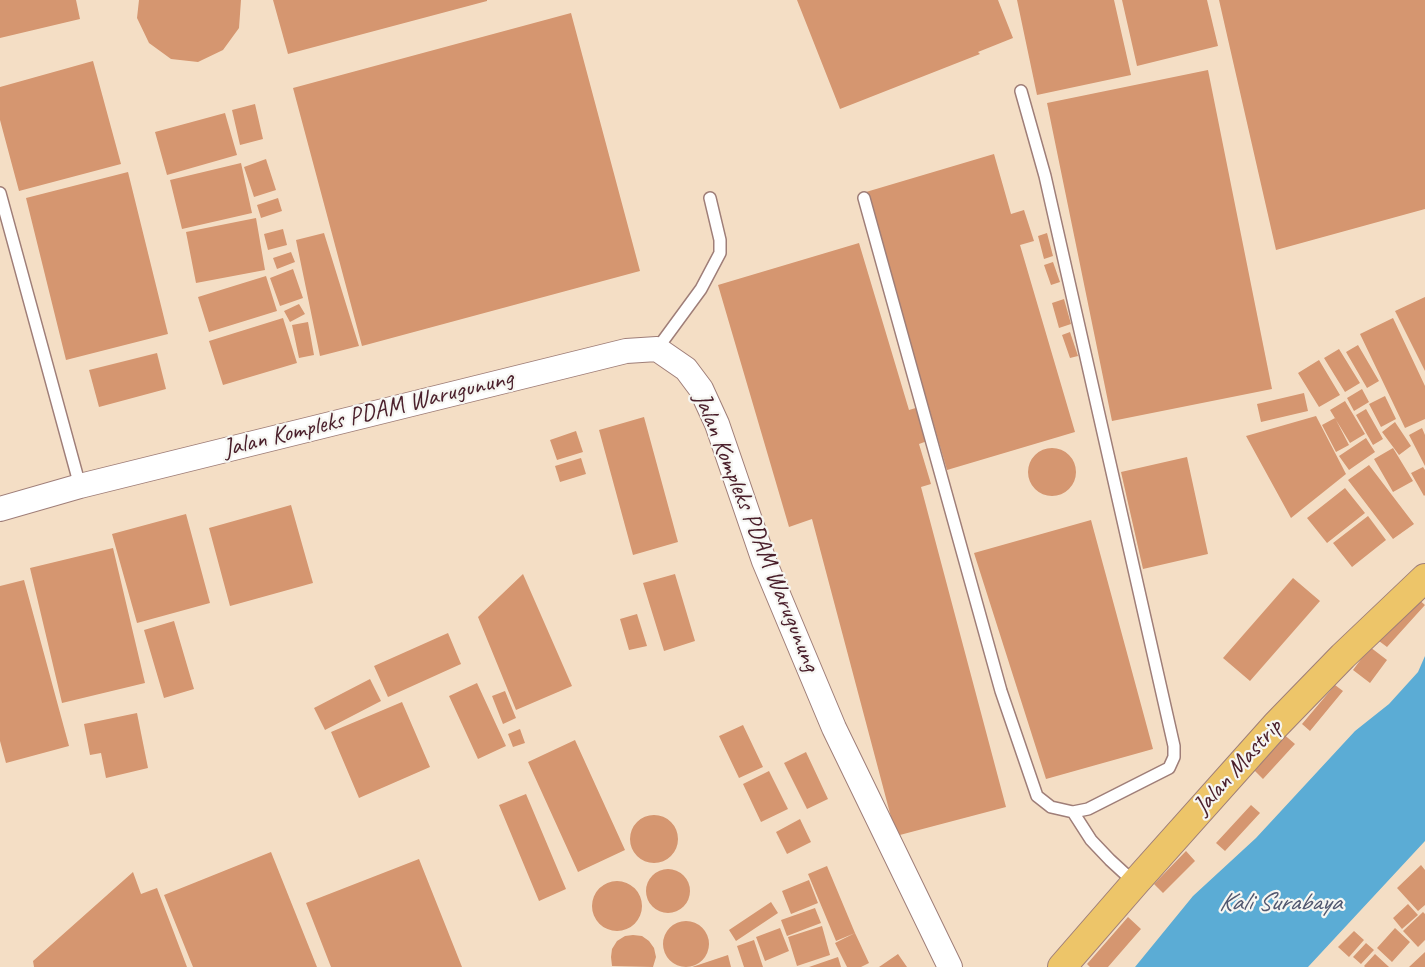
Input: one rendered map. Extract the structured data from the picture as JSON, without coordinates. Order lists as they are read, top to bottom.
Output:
{
  "streets": {
    "main road": ["Jalan Mastrip"],
    "street": ["Jalan Kompleks PDAM Warugunung"]
  },
  "water": ["Kali Surabaya"]
}
